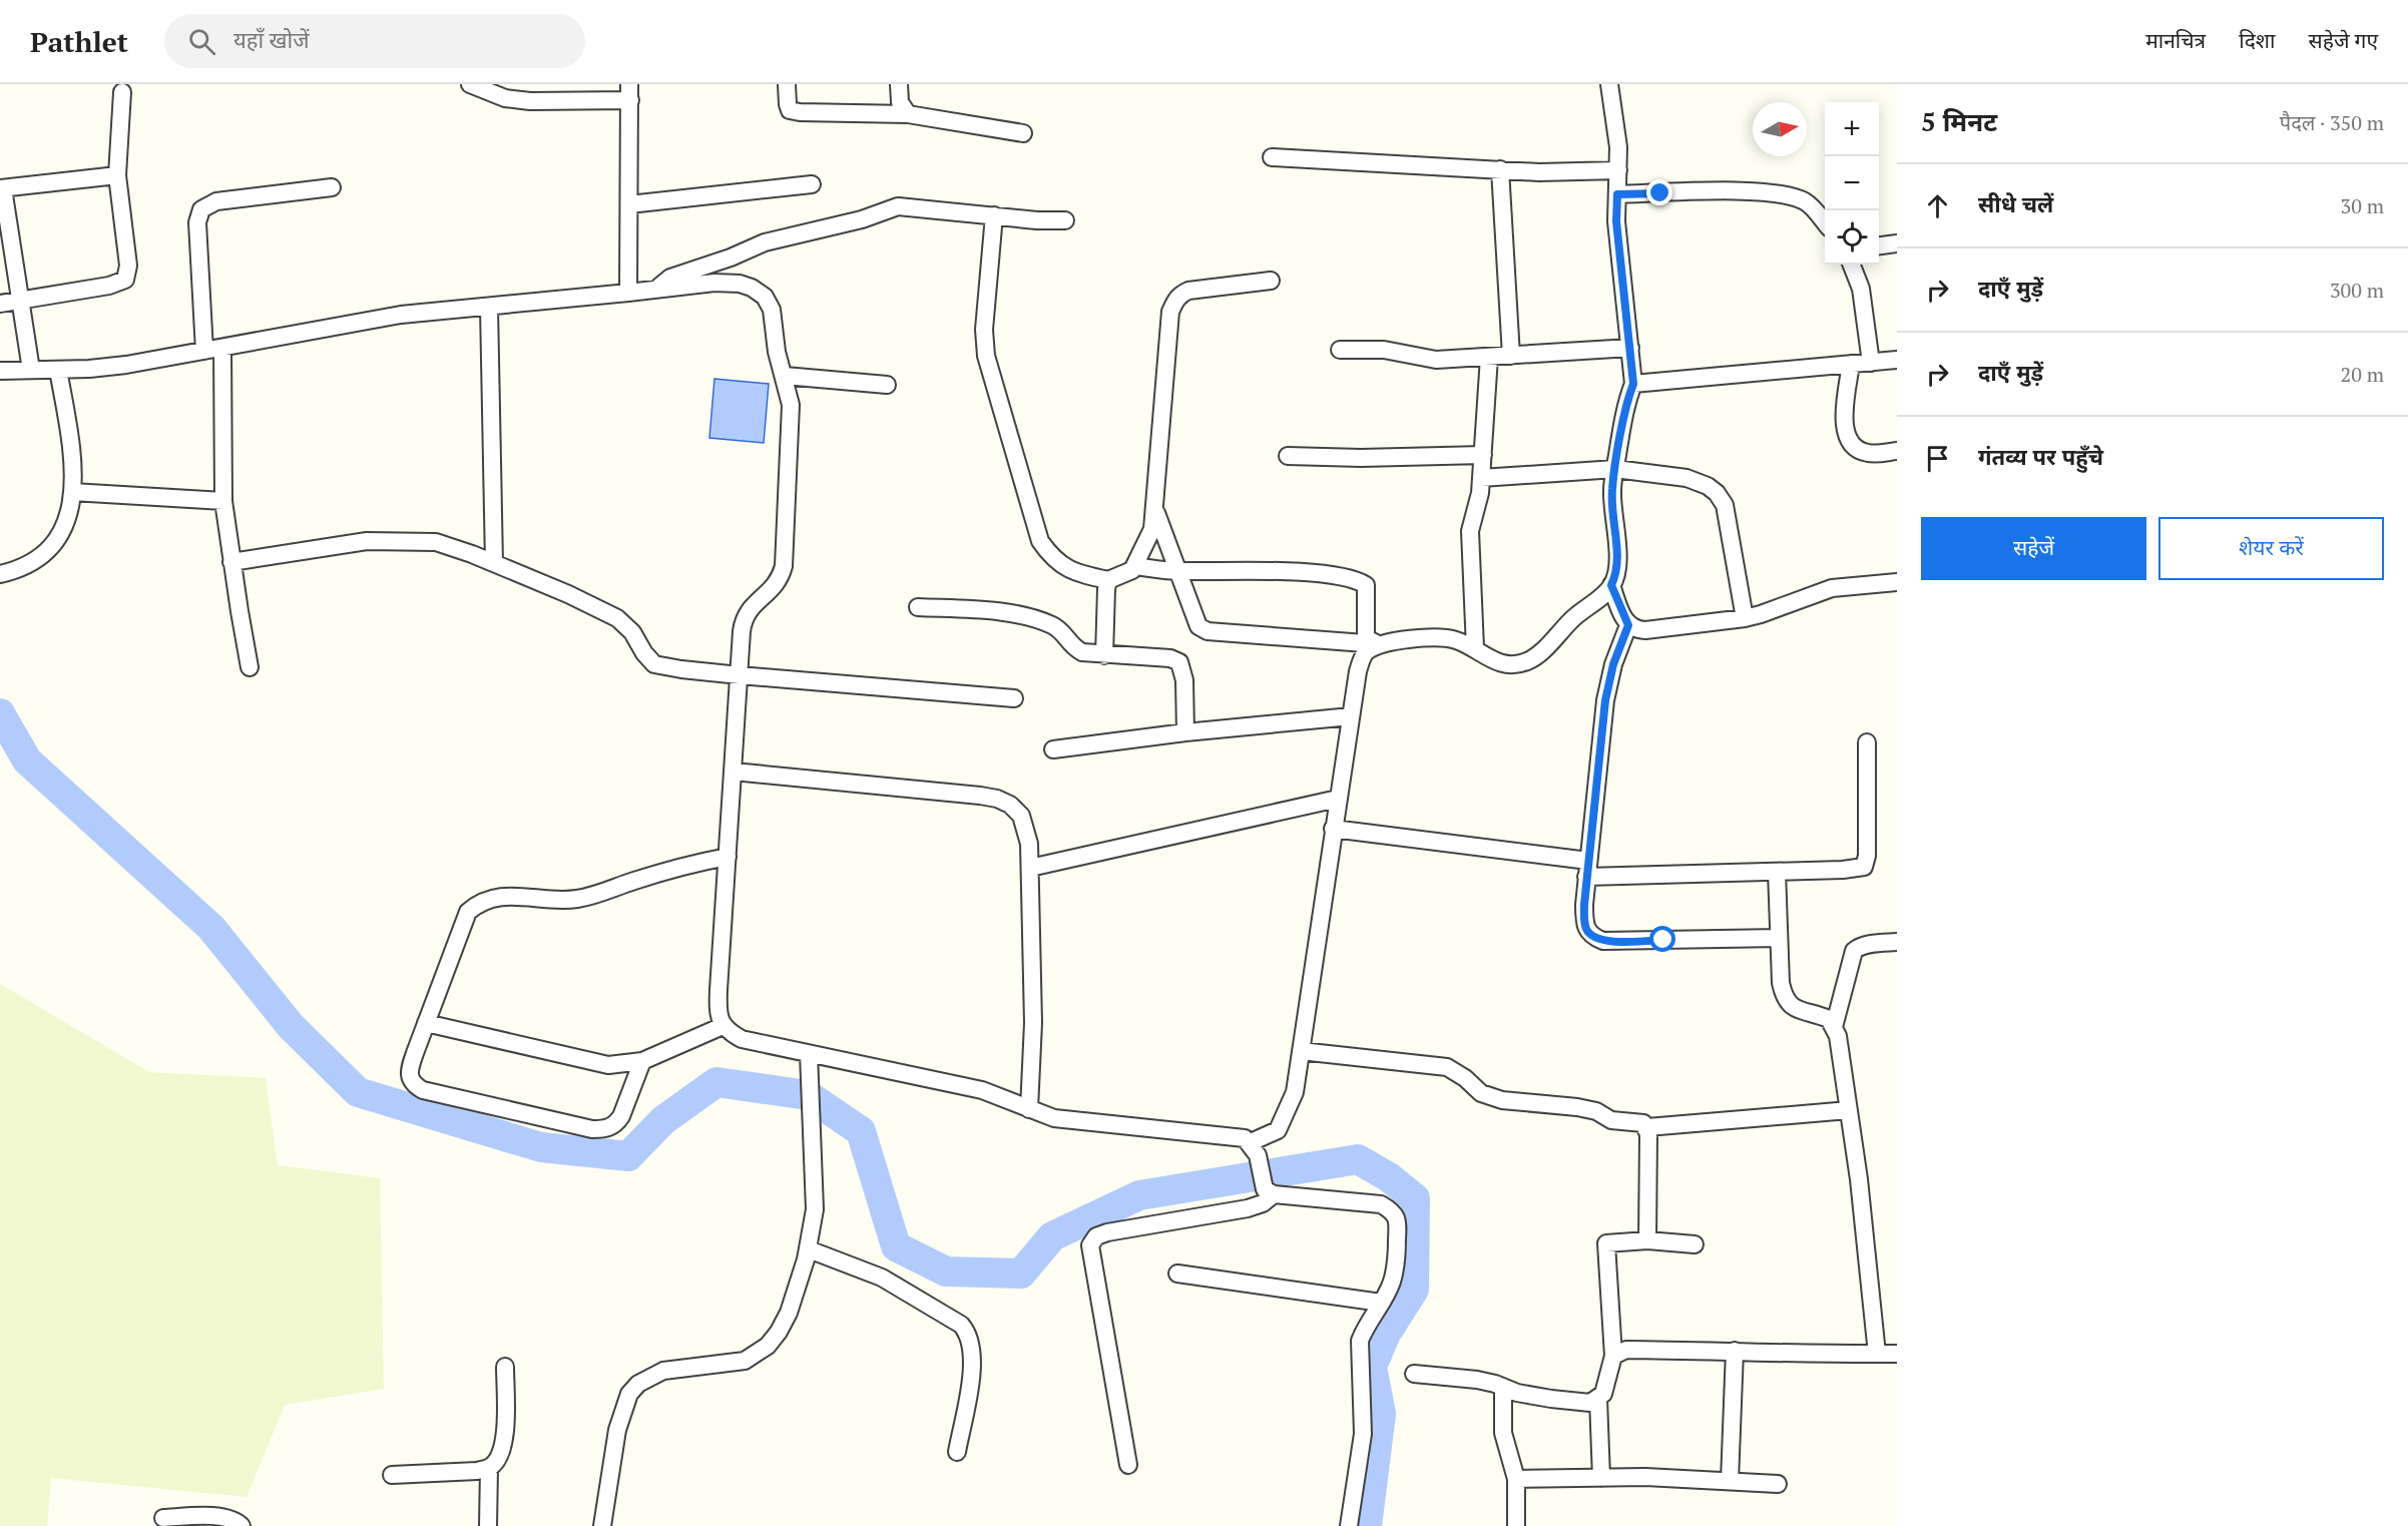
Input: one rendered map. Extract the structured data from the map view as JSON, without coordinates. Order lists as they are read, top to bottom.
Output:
{
  "north": "right",
  "page": {
    "header": "Pathlet",
    "search": "यहाँ खोजें",
    "nav": ["मानचित्र", "दिशा", "सहेजे गए"],
    "heading": ["5 मिनट", "पैदल · 350 m"],
    "map_buttons": ["+", "−"],
    "list": [
      ["सीधे चलें", "30 m"],
      ["दाएँ मुड़ें", "300 m"],
      ["दाएँ मुड़ें", "20 m"],
      "गंतव्य पर पहुँचे"
    ],
    "buttons": ["सहेजें", "शेयर करें"]
  }
}
